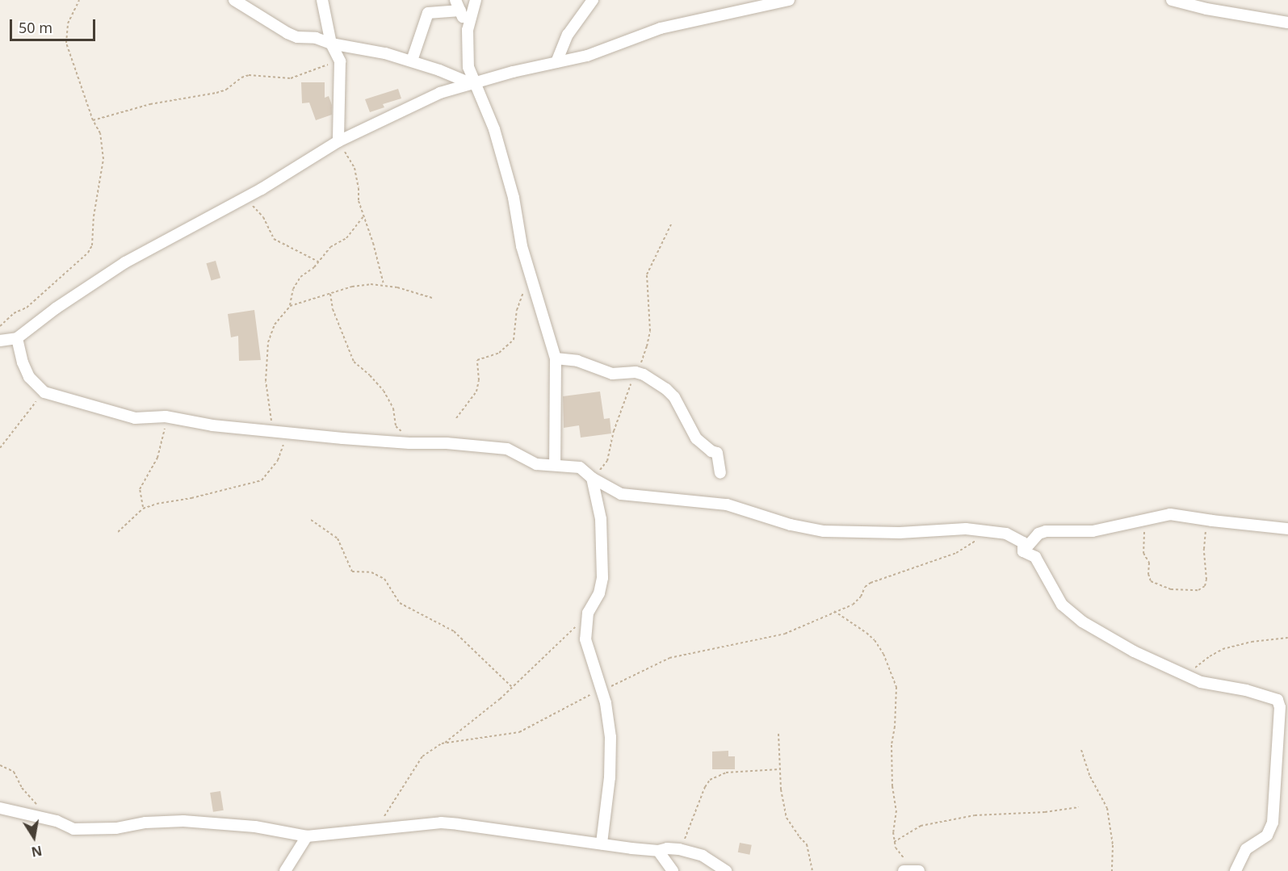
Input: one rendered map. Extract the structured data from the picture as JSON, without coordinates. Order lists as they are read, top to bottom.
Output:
{
  "scale_bar": "50 m",
  "north": "bottom"
}
